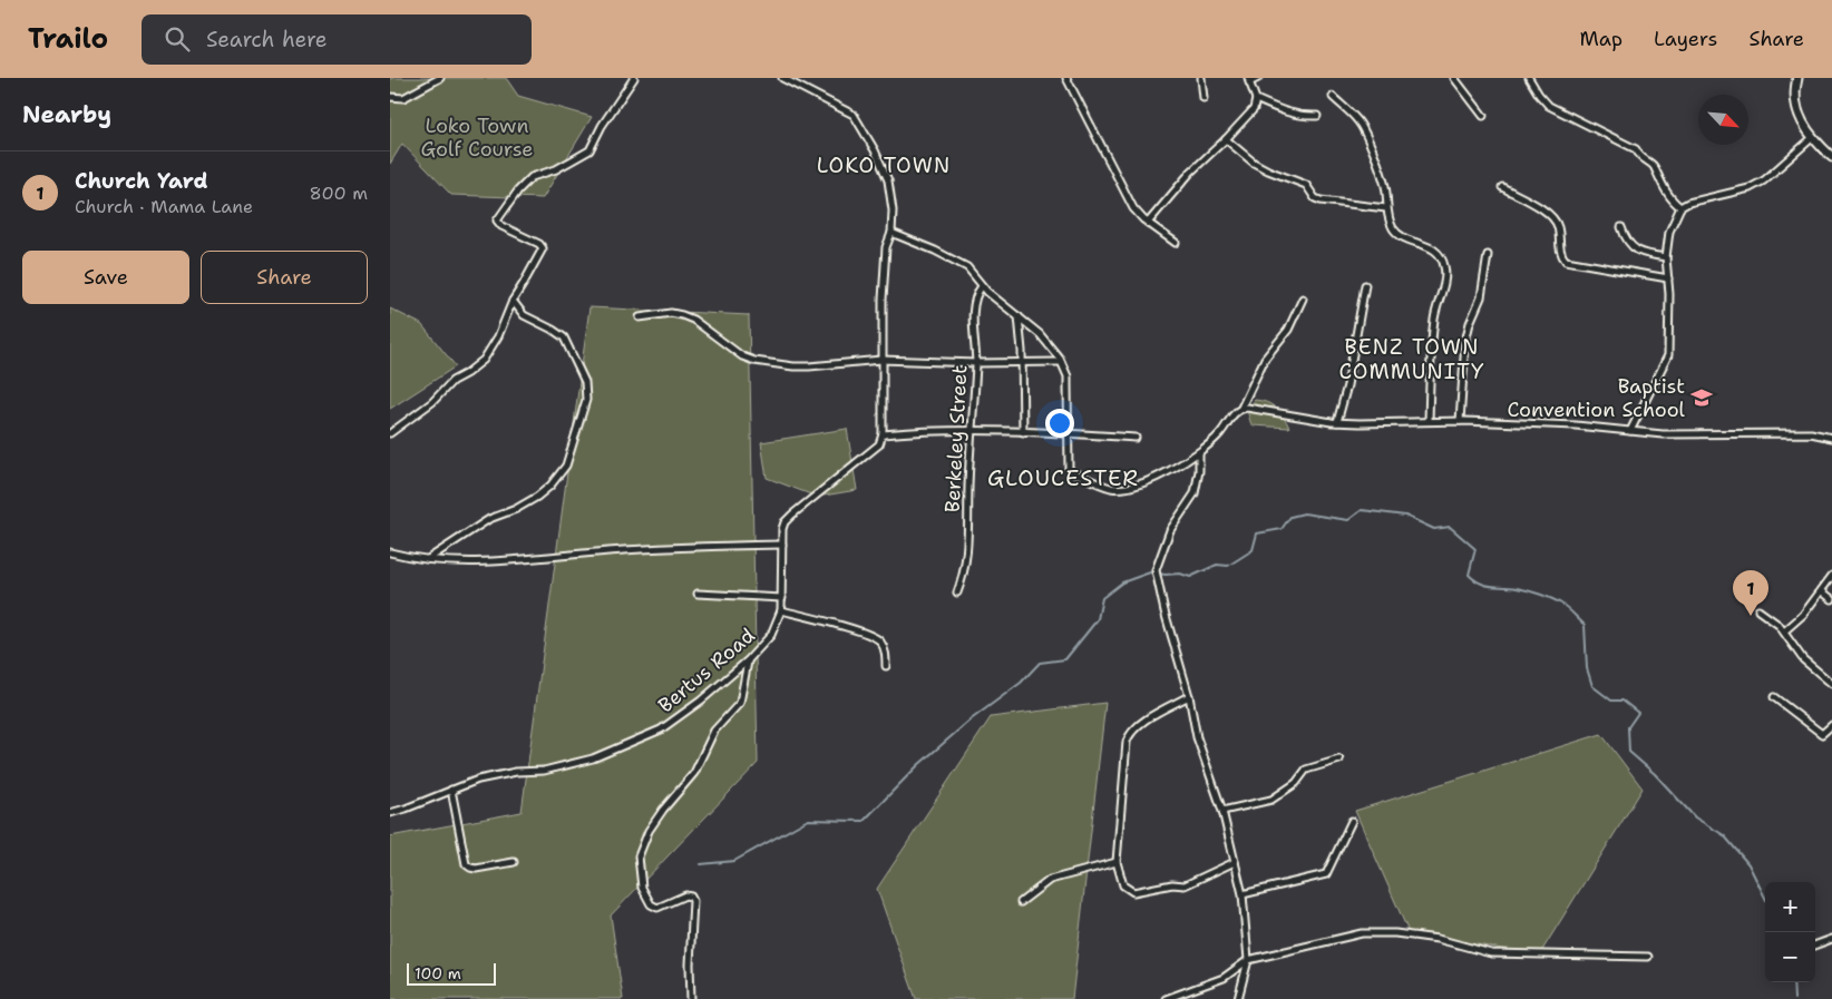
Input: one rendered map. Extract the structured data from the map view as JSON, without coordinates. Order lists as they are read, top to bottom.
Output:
{
  "streets": {
    "street": ["Berkeley Street", "Bertus Road"]
  },
  "districts": ["LOKO TOWN", "BENZ TOWN COMMUNITY", "GLOUCESTER"],
  "parks": ["Loko Town Golf Course"],
  "places": {
    "school or university": ["Baptist Convention School"]
  },
  "scale_bar": "100 m",
  "north": "bottom right",
  "page": {
    "header": "Trailo",
    "search": "Search here",
    "nav": ["Map", "Layers", "Share"],
    "heading": "Nearby",
    "list": [
      {
        "mark": "1",
        "name": "Church Yard",
        "note": "Church · Mama Lane",
        "value": "800 m"
      }
    ],
    "buttons": ["Save", "Share"],
    "pins": "1",
    "map_buttons": ["+", "−"],
    "scale": "100 m"
  }
}
